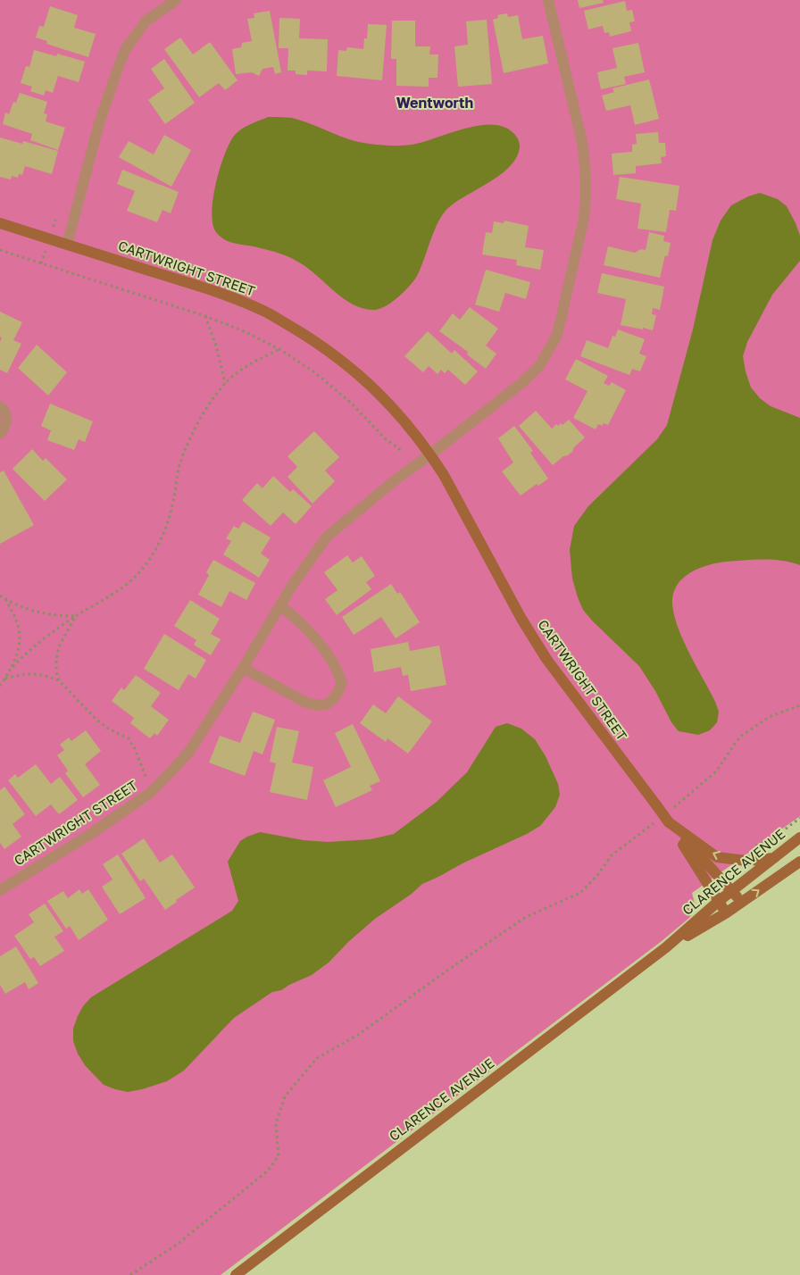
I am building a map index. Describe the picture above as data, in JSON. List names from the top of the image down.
{
  "streets": {
    "street": ["CARTWRIGHT STREET", "CLARENCE AVENUE"]
  },
  "crossings": [
    ["CARTWRIGHT STREET", "CLARENCE AVENUE"]
  ],
  "districts": ["Wentworth"]
}
